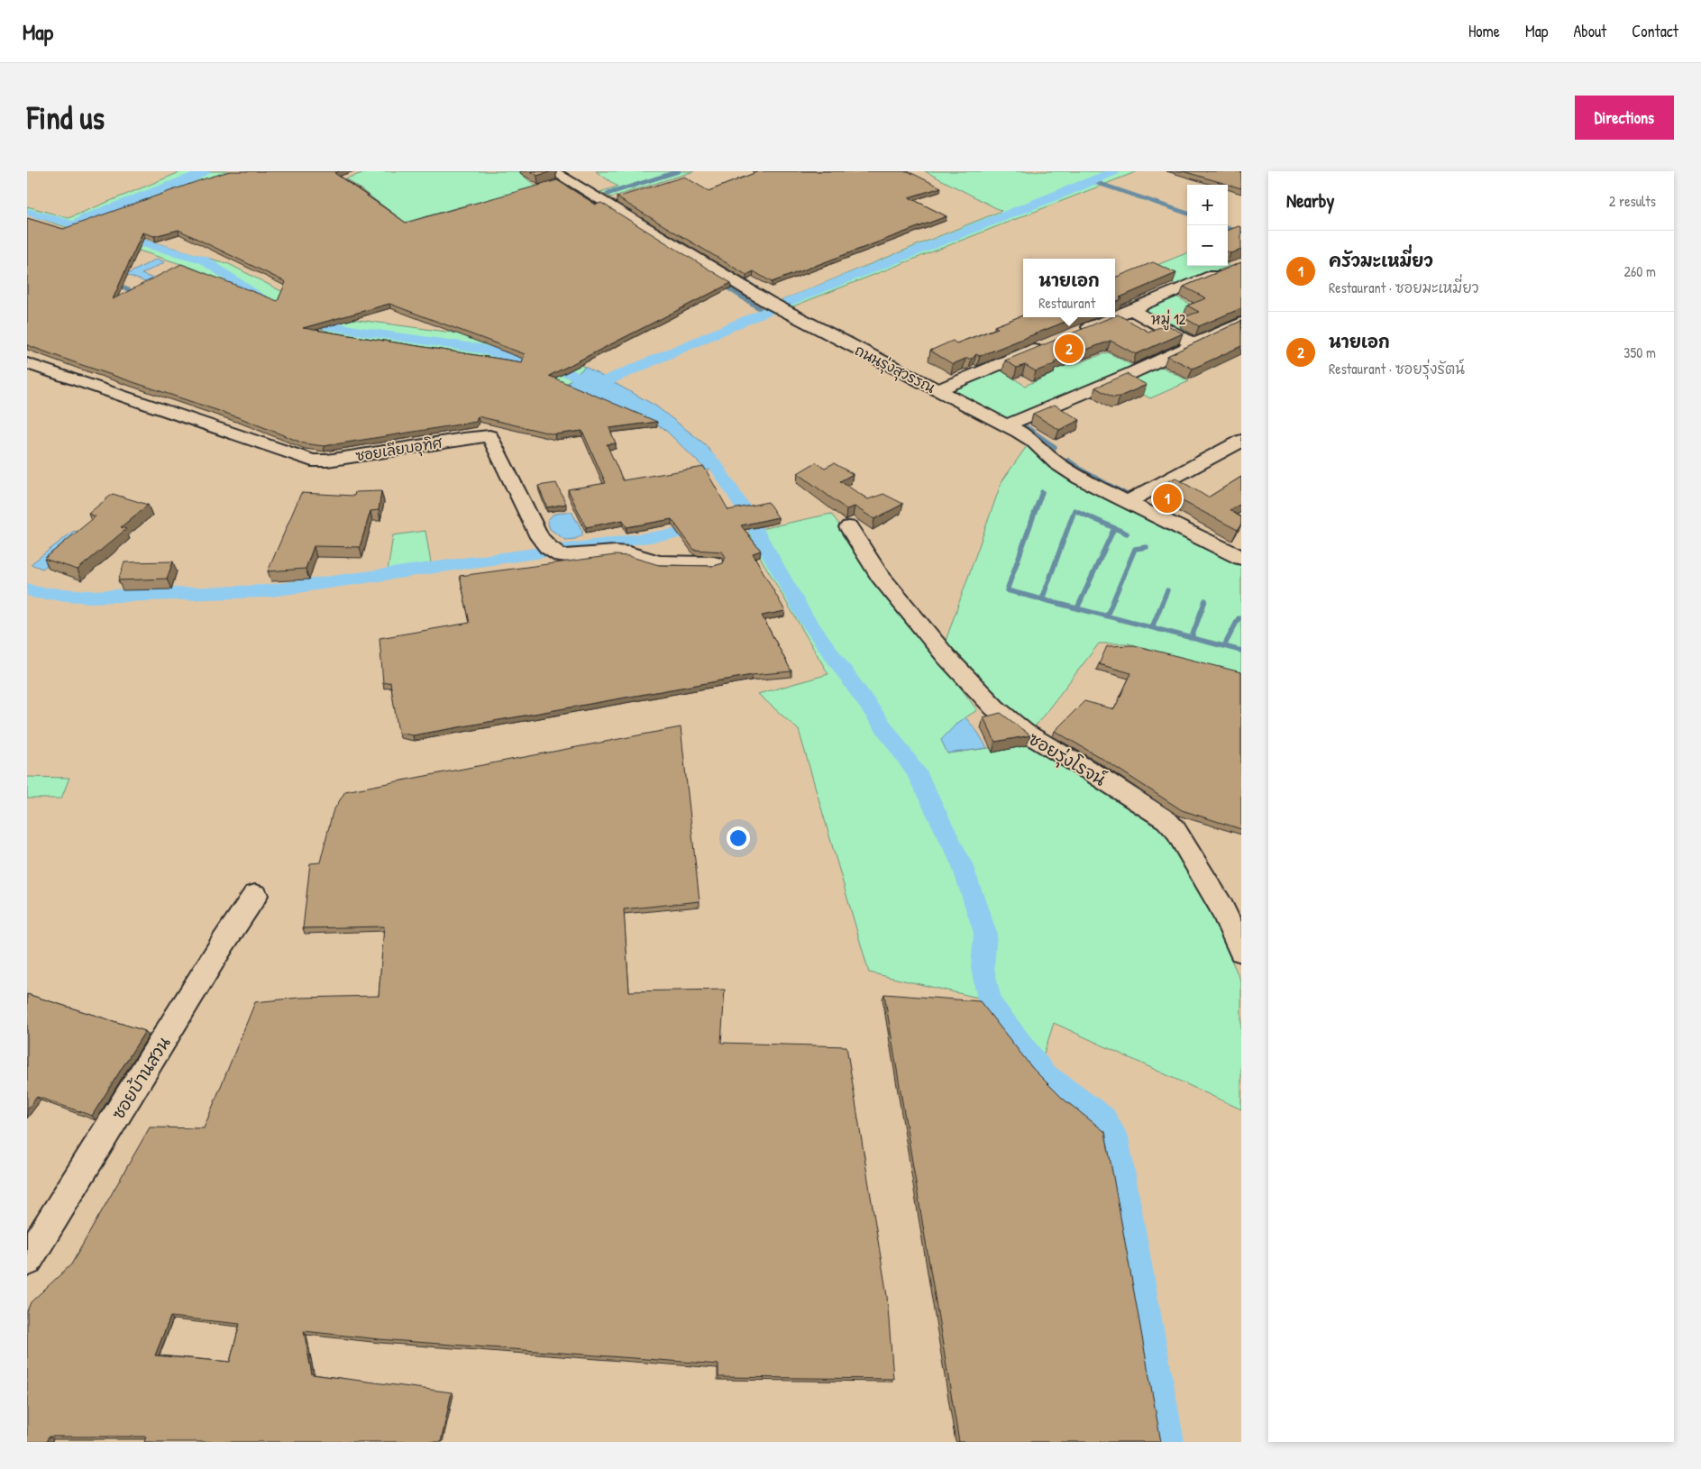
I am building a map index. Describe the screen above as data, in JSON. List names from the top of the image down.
{
  "streets": {
    "street": [
      "ถนนรุ่งสุวรรณ",
      "ซอยเลียบอุทิศ",
      "ซอยรุ่งโรจน์",
      "ซอยบ้านสวน"
    ]
  },
  "districts": ["หมู่ 12"],
  "page": {
    "header": "Map",
    "nav": [
      "Home",
      "Map",
      "About",
      "Contact"
    ],
    "buttons": "Directions",
    "title": "Find us",
    "heading": ["Nearby", "2 results"],
    "map_buttons": ["+", "−"],
    "list": [
      {
        "mark": "1",
        "name": "ครัวมะเหมี่ยว",
        "note": "Restaurant · ซอยมะเหมี่ยว",
        "value": "260 m"
      },
      {
        "mark": "2",
        "name": "นายเอก",
        "note": "Restaurant · ซอยรุ่งรัตน์",
        "value": "350 m"
      }
    ],
    "popup": ["นายเอก", "Restaurant"],
    "pins": ["2", "1"]
  }
}
